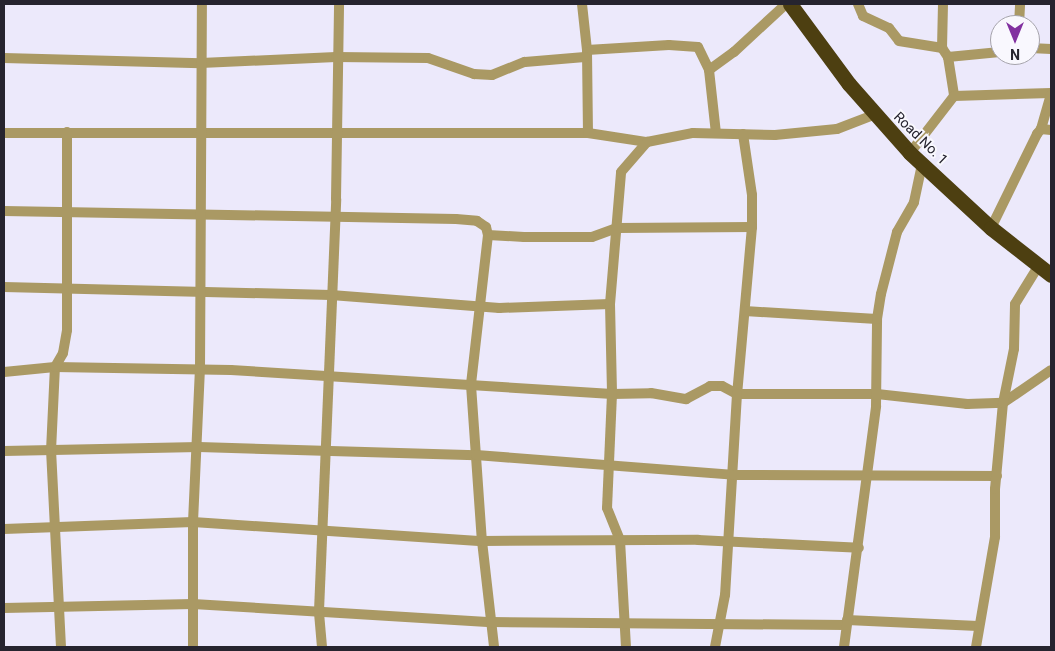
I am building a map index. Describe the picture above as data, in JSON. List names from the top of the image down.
{
  "streets": {
    "highway": ["Road No. 1"]
  },
  "north": "bottom"
}
